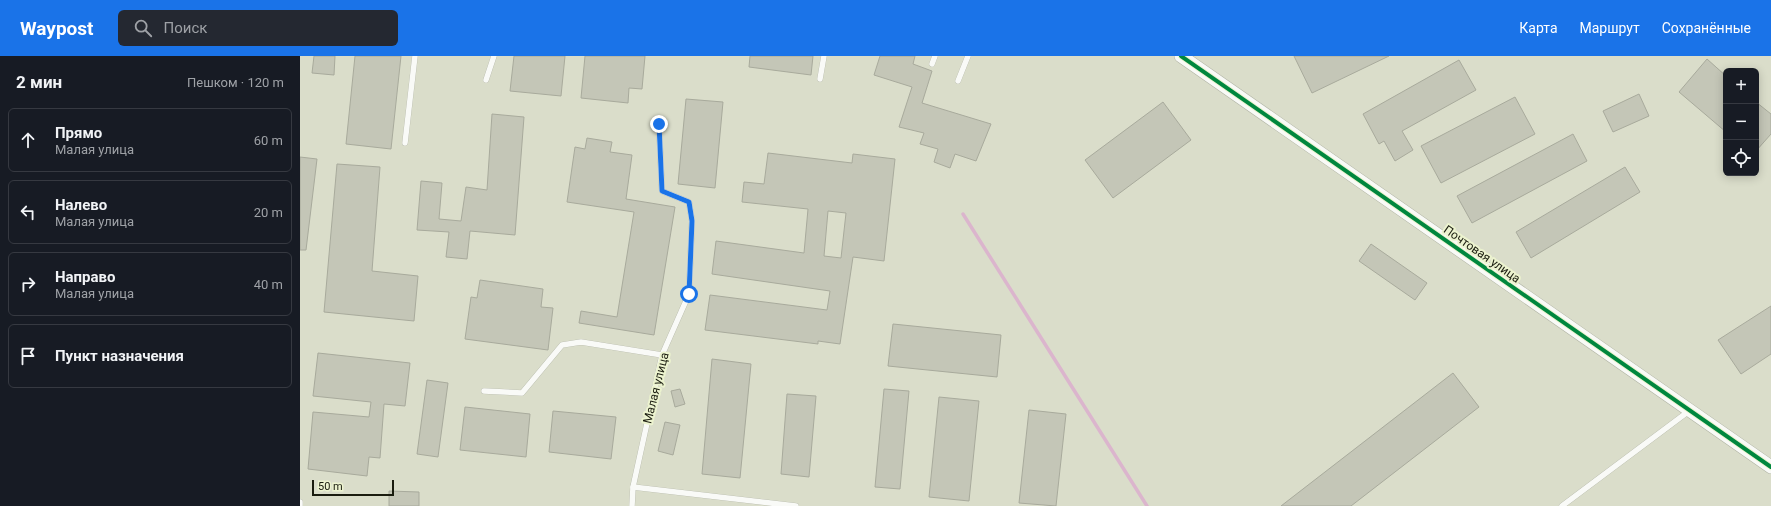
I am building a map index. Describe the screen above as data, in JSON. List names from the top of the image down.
{
  "streets": {
    "street": ["Почтовая улица"],
    "lane": ["Малая улица"]
  },
  "scale_bar": "50 m",
  "page": {
    "header": "Waypost",
    "search": "Поиск",
    "nav": ["Карта", "Маршрут", "Сохранённые"],
    "heading": ["2 мин", "Пешком · 120 m"],
    "map_buttons": ["+", "−"],
    "list": [
      ["Прямо", "Малая улица", "60 m"],
      ["Налево", "Малая улица", "20 m"],
      ["Направо", "Малая улица", "40 m"],
      "Пункт назначения"
    ],
    "scale": "50 m"
  }
}
